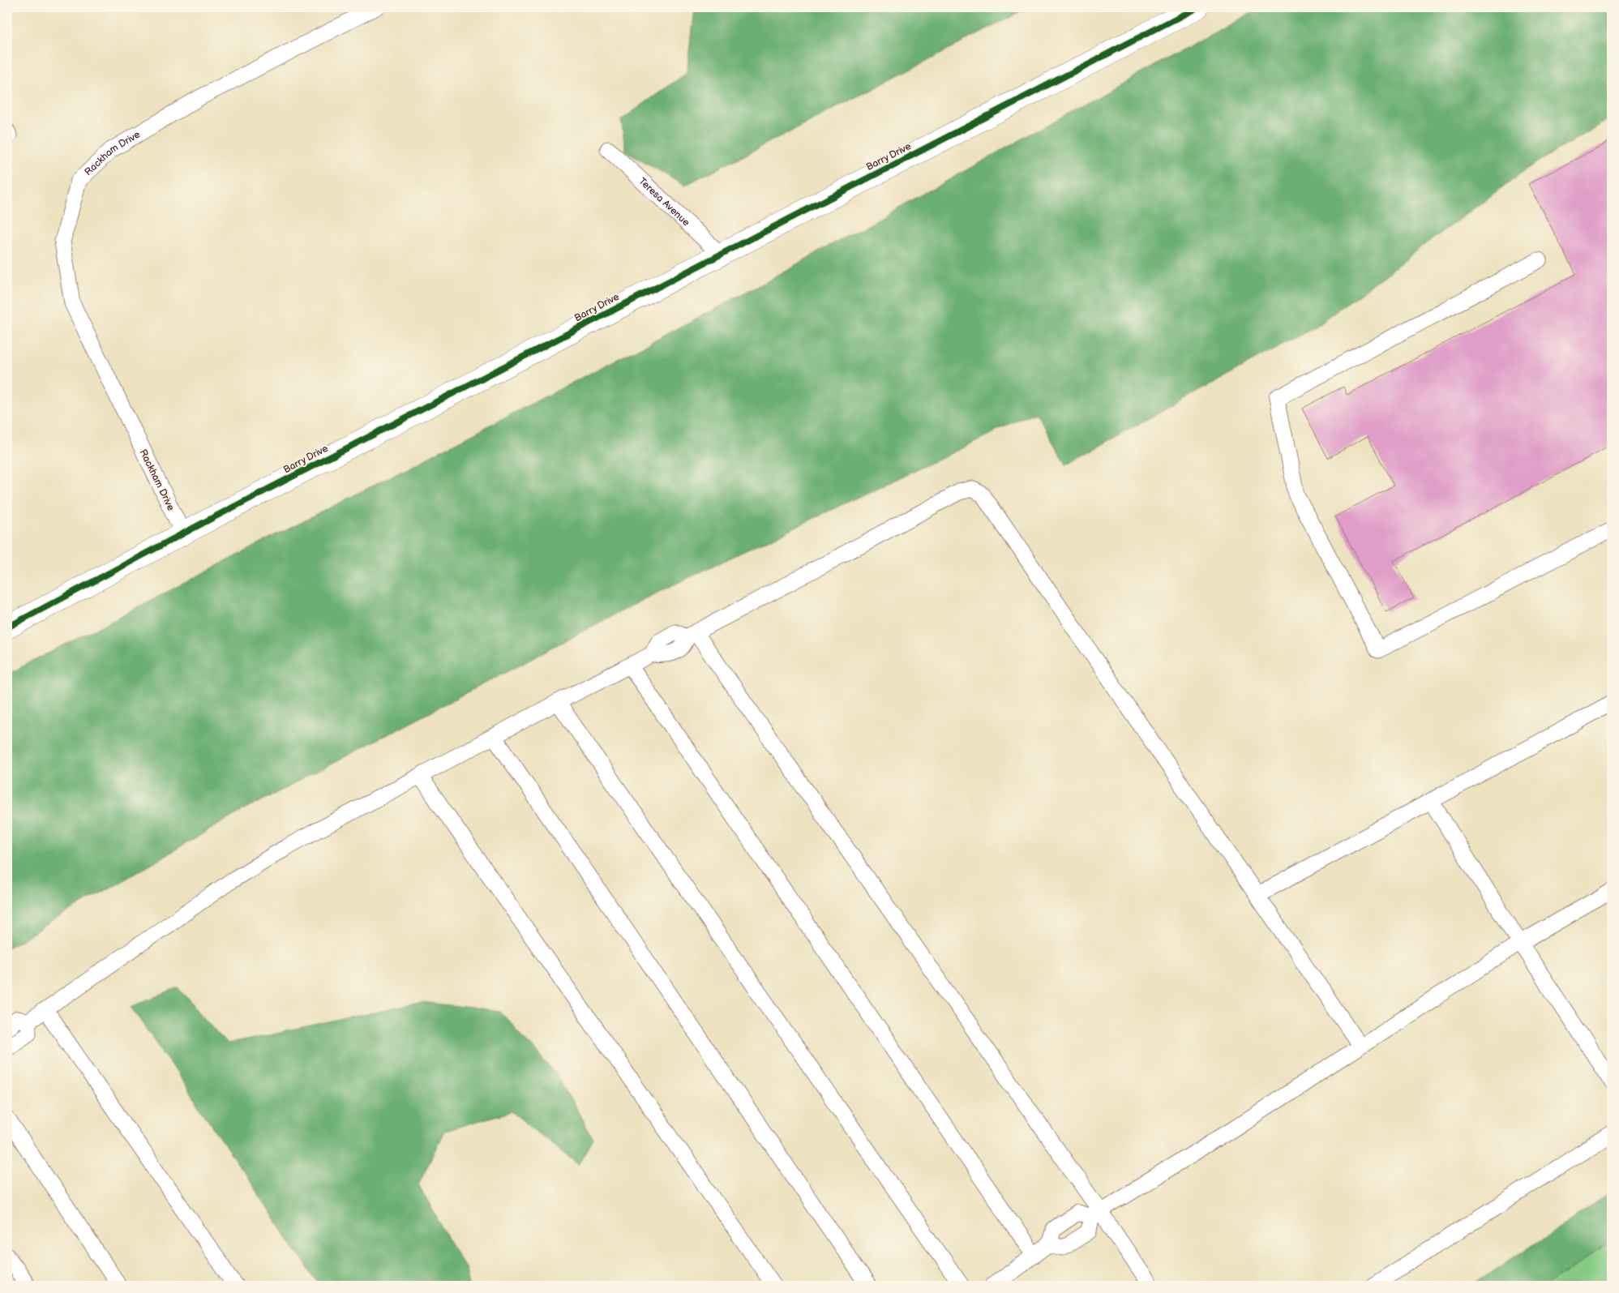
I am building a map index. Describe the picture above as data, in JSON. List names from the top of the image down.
{
  "streets": {
    "street": ["Barry Drive"],
    "lane": ["Rackham Drive", "Teresa Avenue"]
  },
  "crossings": [
    ["Rackham Drive", "Barry Drive"],
    ["Barry Drive", "Teresa Avenue"]
  ]
}
